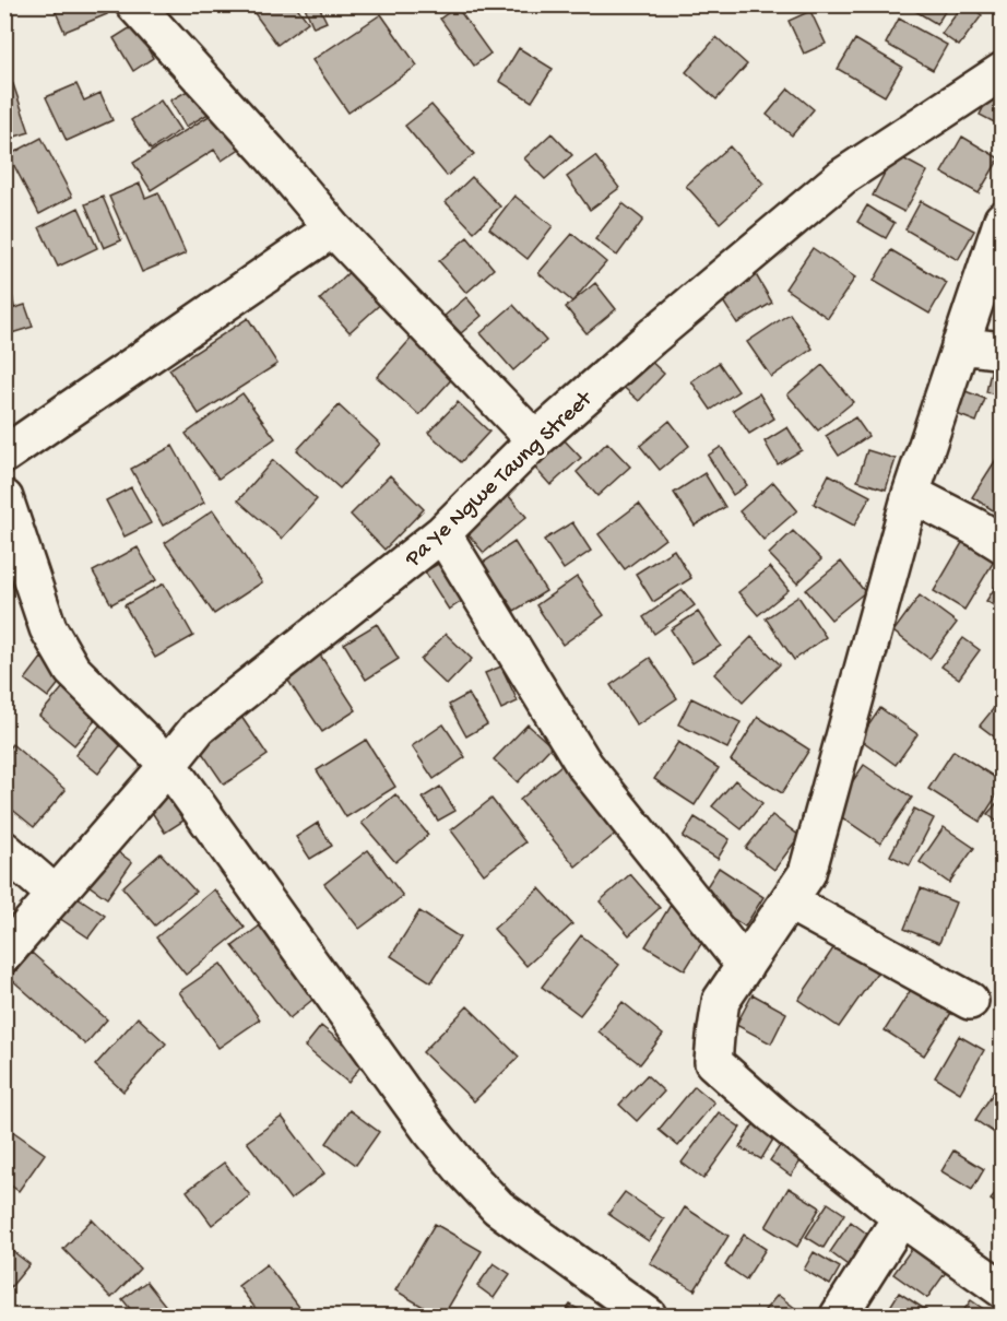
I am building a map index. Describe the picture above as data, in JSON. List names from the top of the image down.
{
  "streets": {
    "street": ["Pa Ye Ngwe Taung Street"]
  }
}
